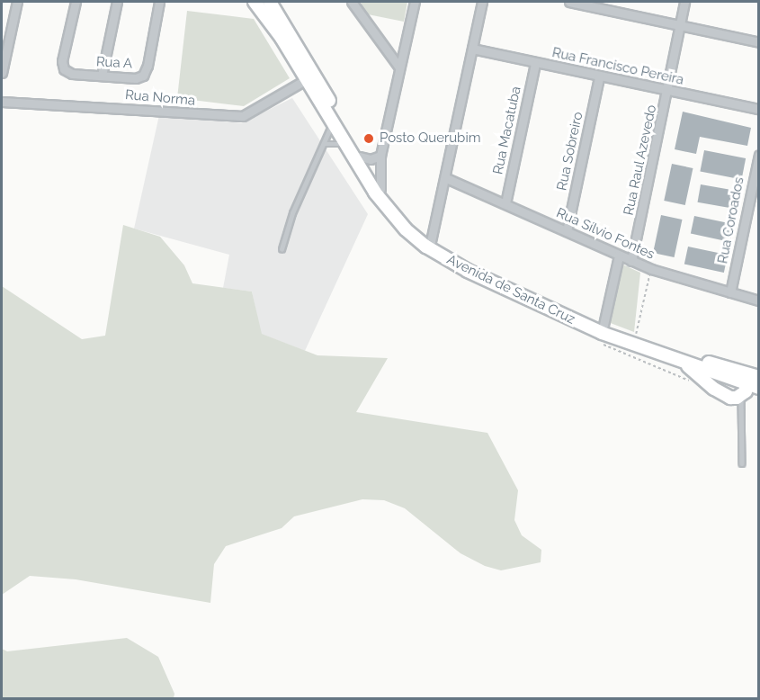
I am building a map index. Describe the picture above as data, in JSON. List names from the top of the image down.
{
  "streets": {
    "main road": ["Avenida de Santa Cruz"],
    "street": [
      "Rua A",
      "Rua Francisco Pereira",
      "Rua Norma",
      "Rua Macatuba",
      "Rua Sobreiro",
      "Rua Raul Azevedo",
      "Rua Coroados",
      "Rua Sílvio Fontes"
    ]
  },
  "crossings": [
    ["Rua Francisco Pereira", "Rua Macatuba"],
    ["Rua Francisco Pereira", "Rua Sobreiro"],
    ["Rua Francisco Pereira", "Rua Raul Azevedo"],
    ["Rua Norma", "Avenida de Santa Cruz"],
    ["Rua Macatuba", "Rua Sílvio Fontes"],
    ["Rua Sobreiro", "Rua Sílvio Fontes"],
    ["Rua Raul Azevedo", "Rua Sílvio Fontes"],
    ["Rua Coroados", "Rua Sílvio Fontes"]
  ],
  "places": ["Posto Querubim"]
}
